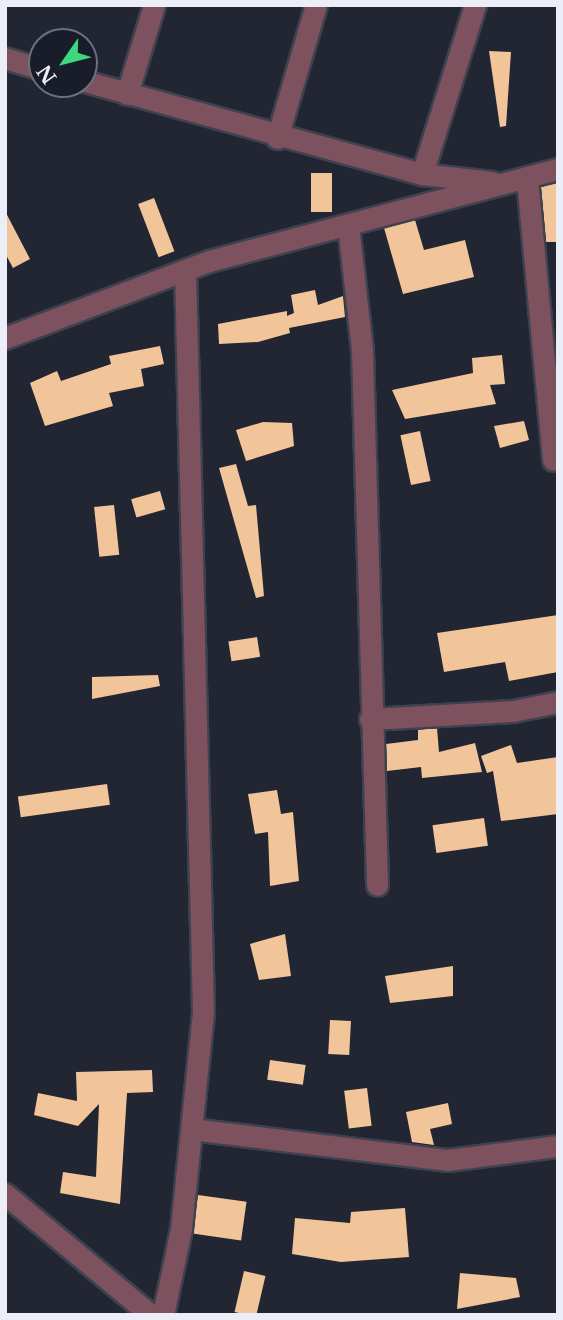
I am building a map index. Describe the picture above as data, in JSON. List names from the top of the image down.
{
  "north": "bottom left"
}
